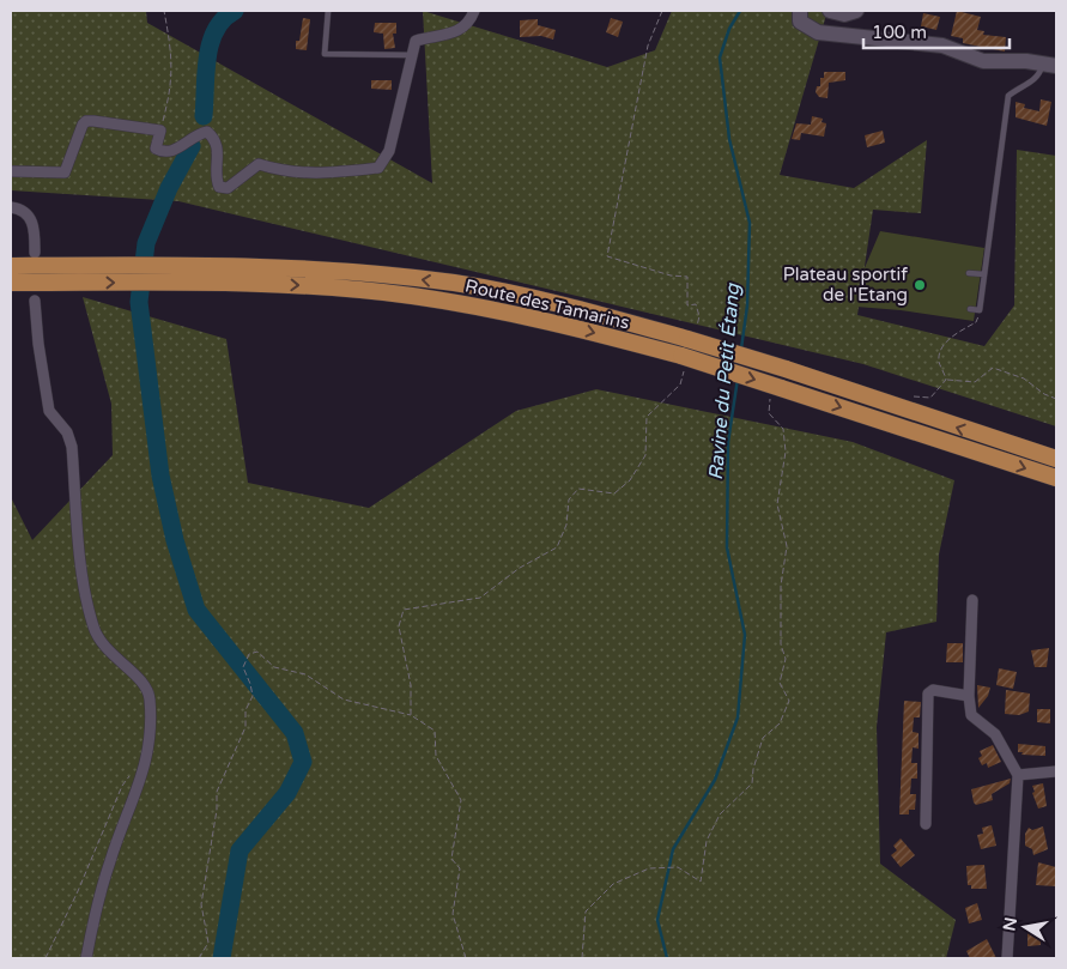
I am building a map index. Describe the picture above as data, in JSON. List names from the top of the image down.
{
  "streets": {
    "highway": ["Route des Tamarins"]
  },
  "water": ["Ravine du Petit Étang"],
  "places": ["Plateau sportif de l'Etang"],
  "scale_bar": "100 m",
  "north": "left"
}
